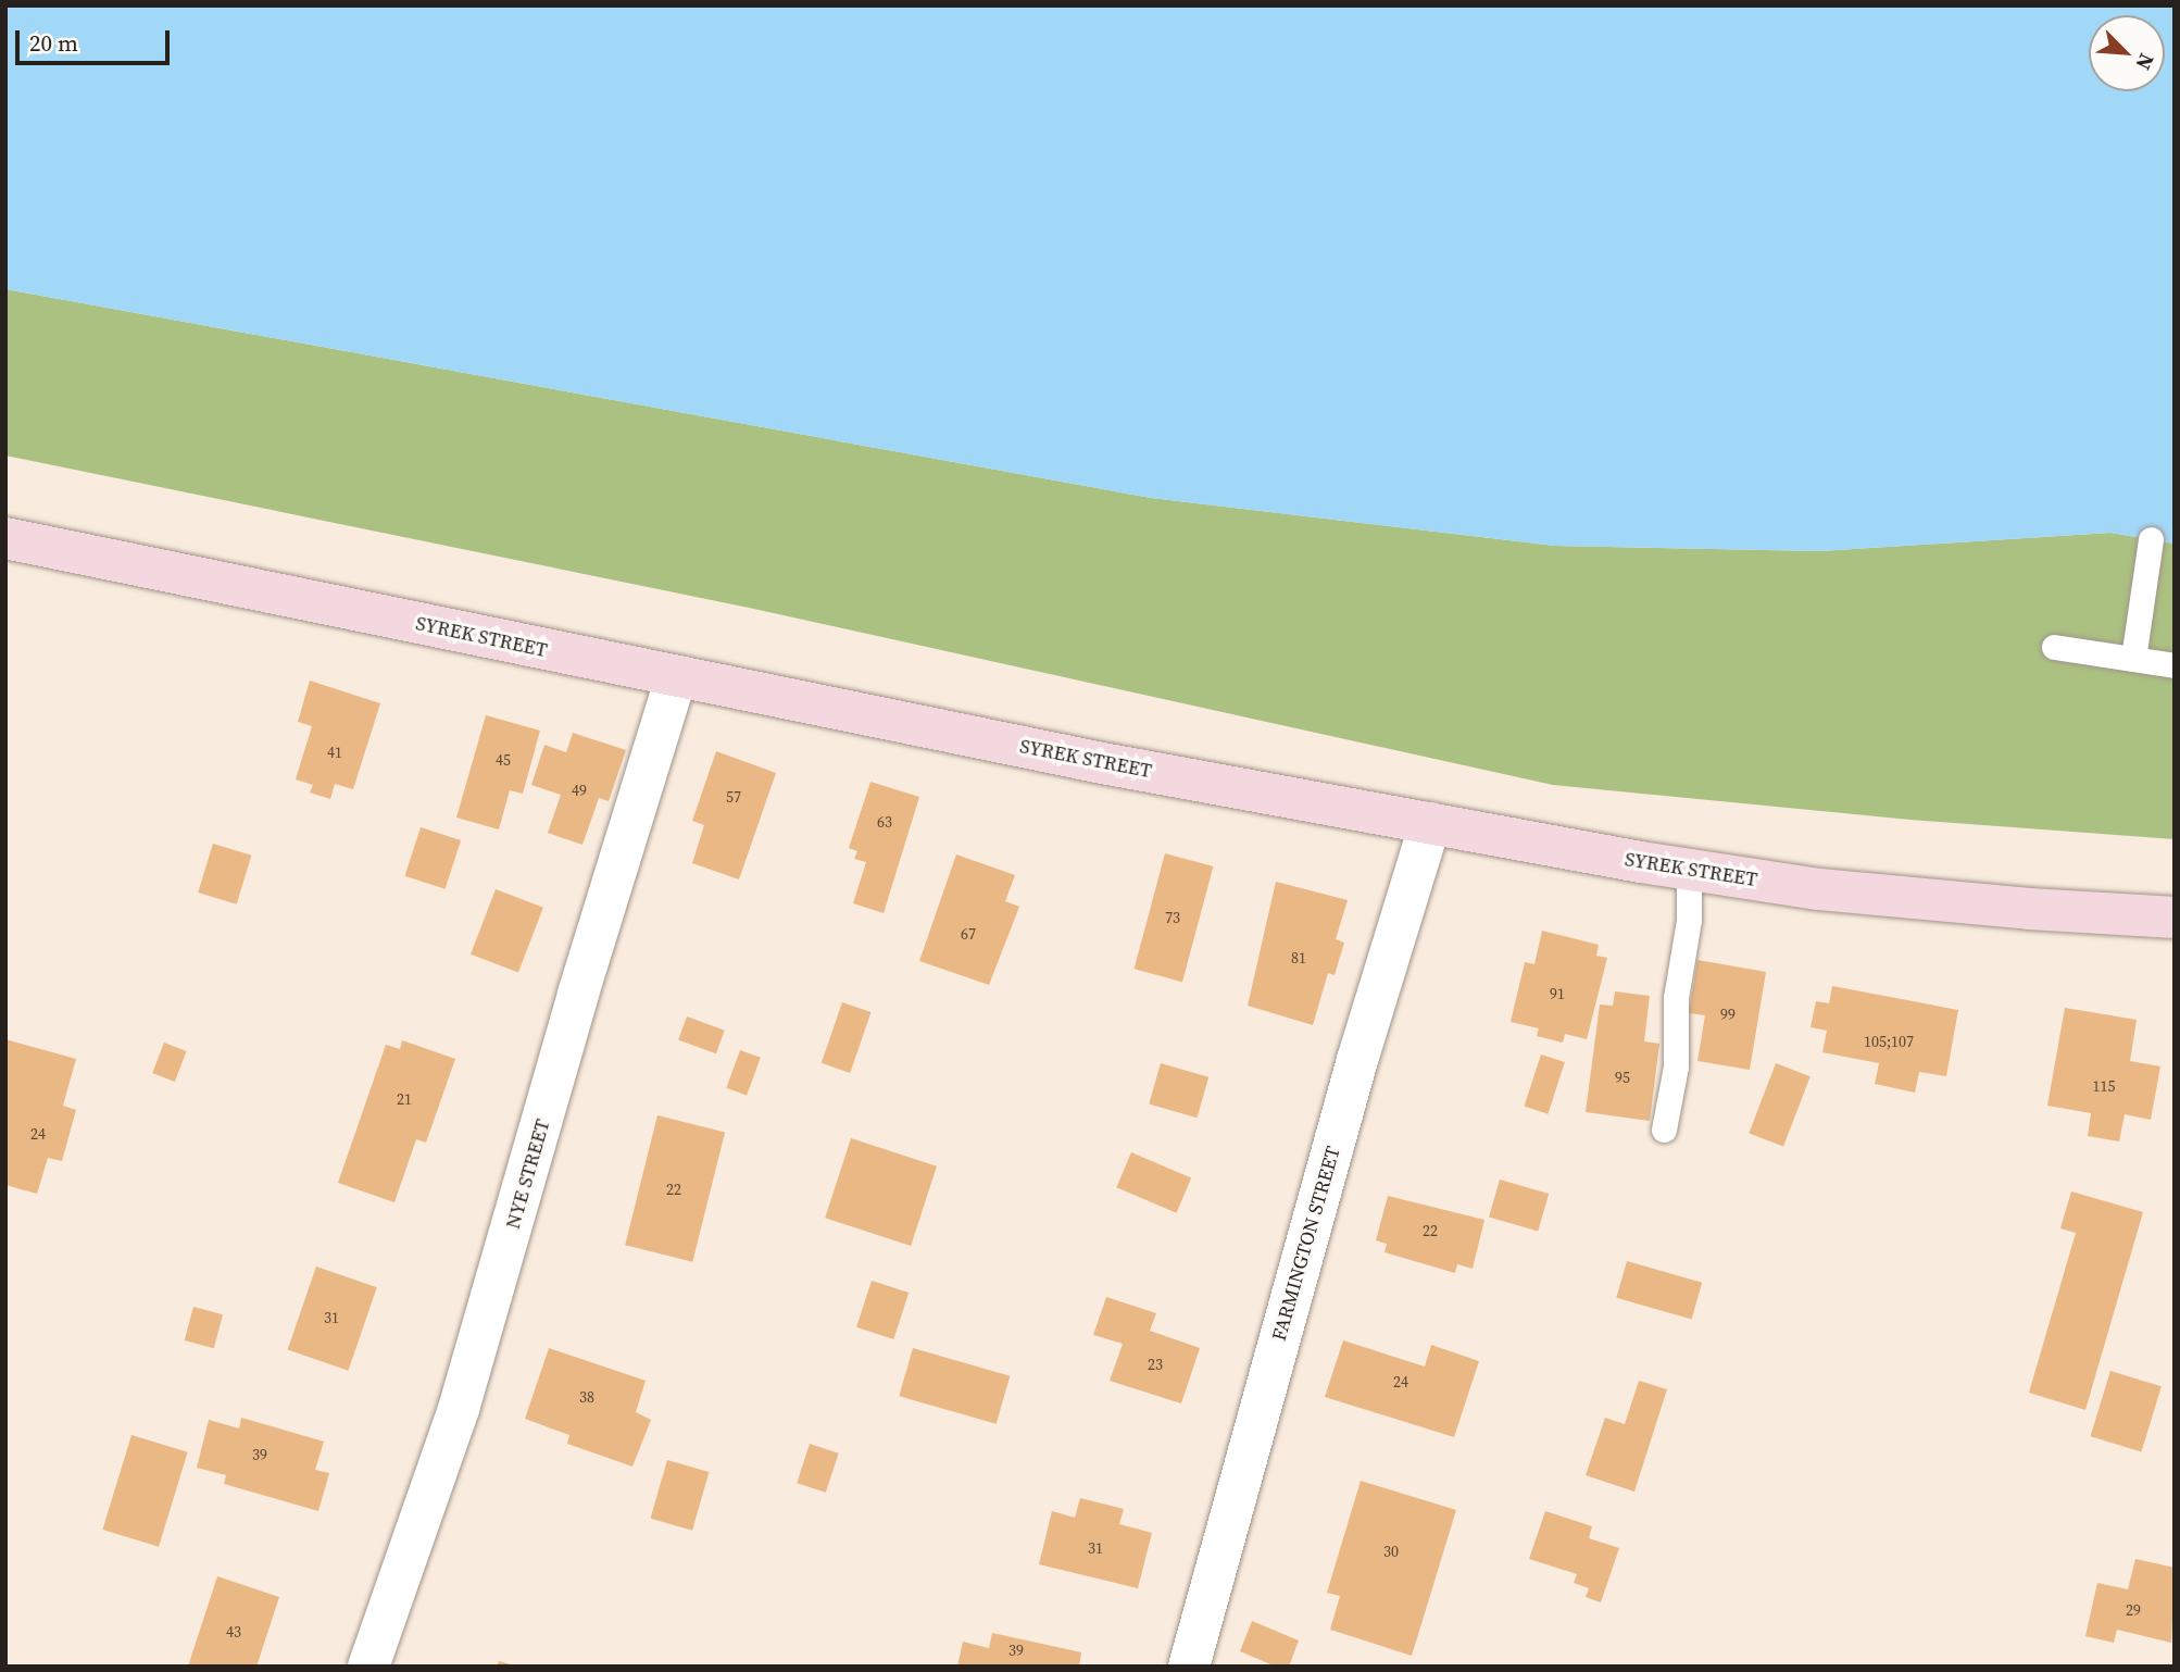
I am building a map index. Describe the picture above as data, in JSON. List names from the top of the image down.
{
  "streets": {
    "main road": ["SYREK STREET"],
    "street": ["NYE STREET", "FARMINGTON STREET"]
  },
  "crossings": [
    ["SYREK STREET", "NYE STREET"],
    ["SYREK STREET", "FARMINGTON STREET"]
  ],
  "house_numbers": [
    "41",
    "45",
    "49",
    "57",
    "63",
    "73",
    "67",
    "81",
    "91",
    "99",
    "105;107",
    "95",
    "115",
    "21",
    "24",
    "22",
    "22",
    "31",
    "23",
    "24",
    "38",
    "39",
    "31",
    "30",
    "29",
    "43",
    "39"
  ],
  "scale_bar": "20 m",
  "north": "bottom right"
}
